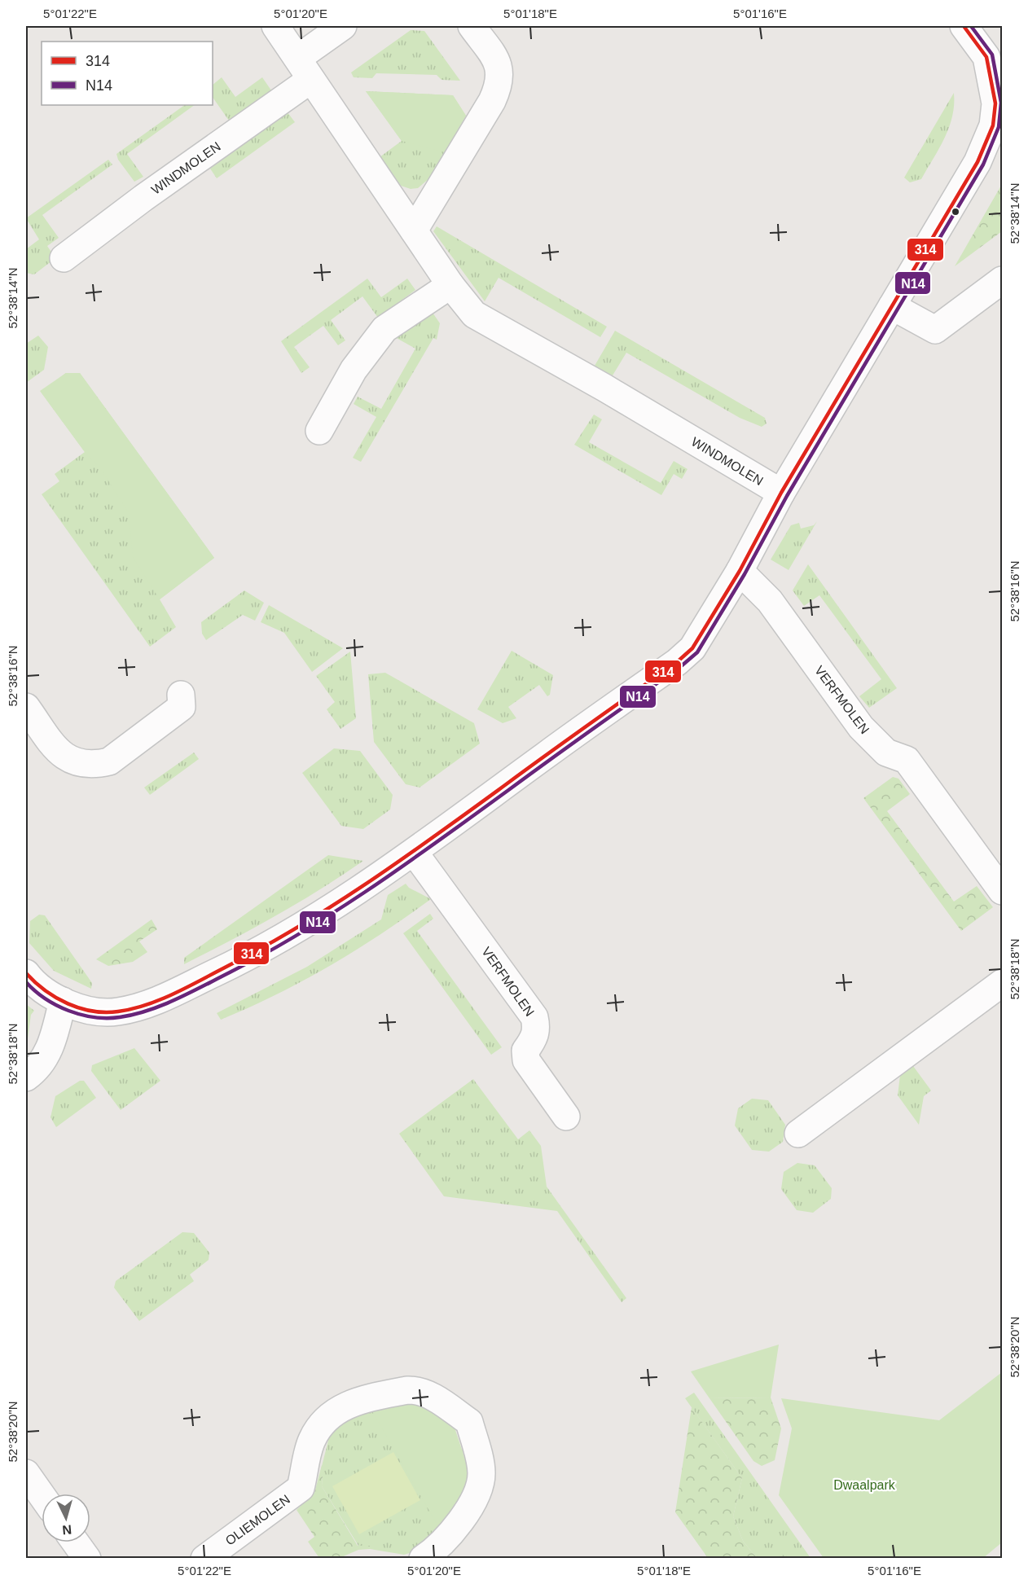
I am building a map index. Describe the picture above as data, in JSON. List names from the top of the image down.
{
  "streets": {
    "street": ["WINDMOLEN", "VERFMOLEN", "OLIEMOLEN"]
  },
  "parks": ["Dwaalpark"],
  "lines": ["transit line 314", "transit line N14"],
  "legend": ["314", "N14"],
  "north": "bottom",
  "coordinates": [
    "5°01'22\"E",
    "5°01'20\"E",
    "5°01'18\"E",
    "5°01'16\"E",
    "52°38'14\"N",
    "52°38'16\"N",
    "52°38'18\"N",
    "52°38'20\"N"
  ]
}
